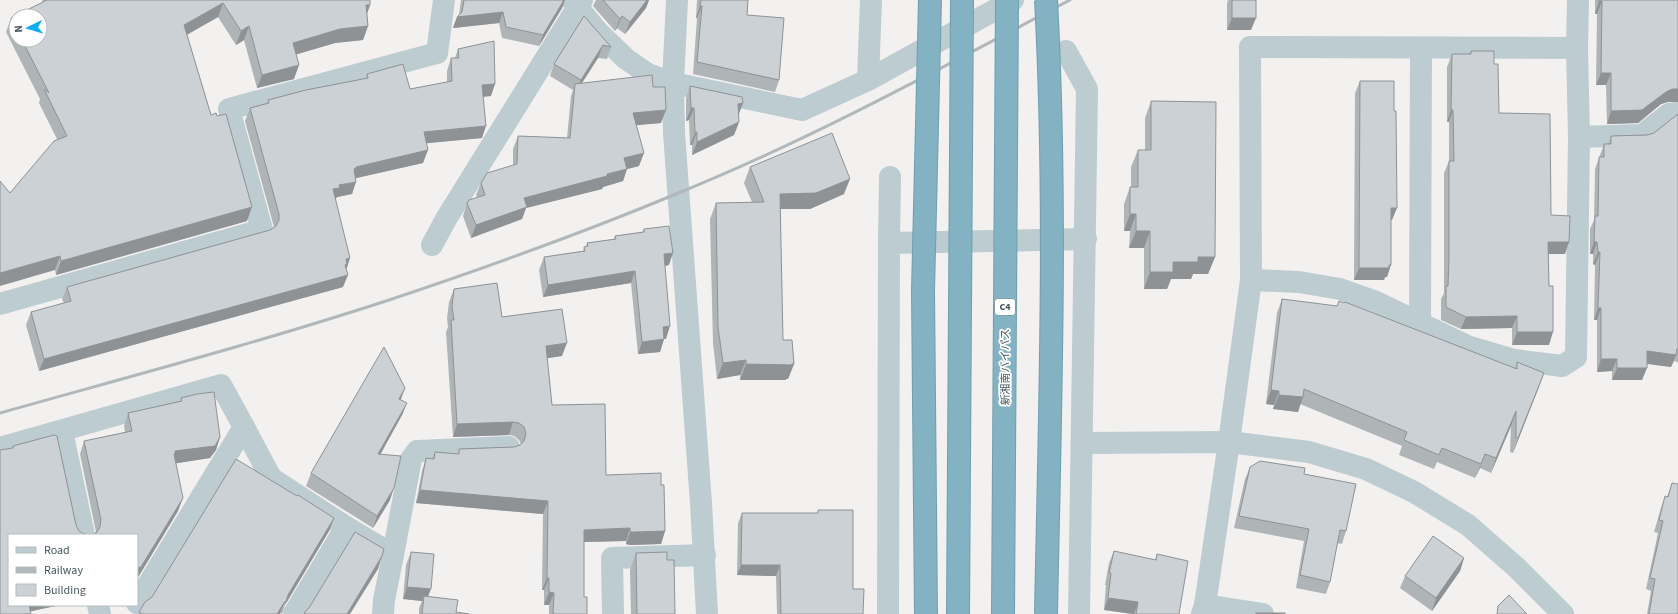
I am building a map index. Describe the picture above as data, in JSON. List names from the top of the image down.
{
  "streets": {
    "highway": ["C4", "新湘南バイパス"]
  },
  "legend": ["Road", "Railway", "Building"],
  "north": "left"
}
